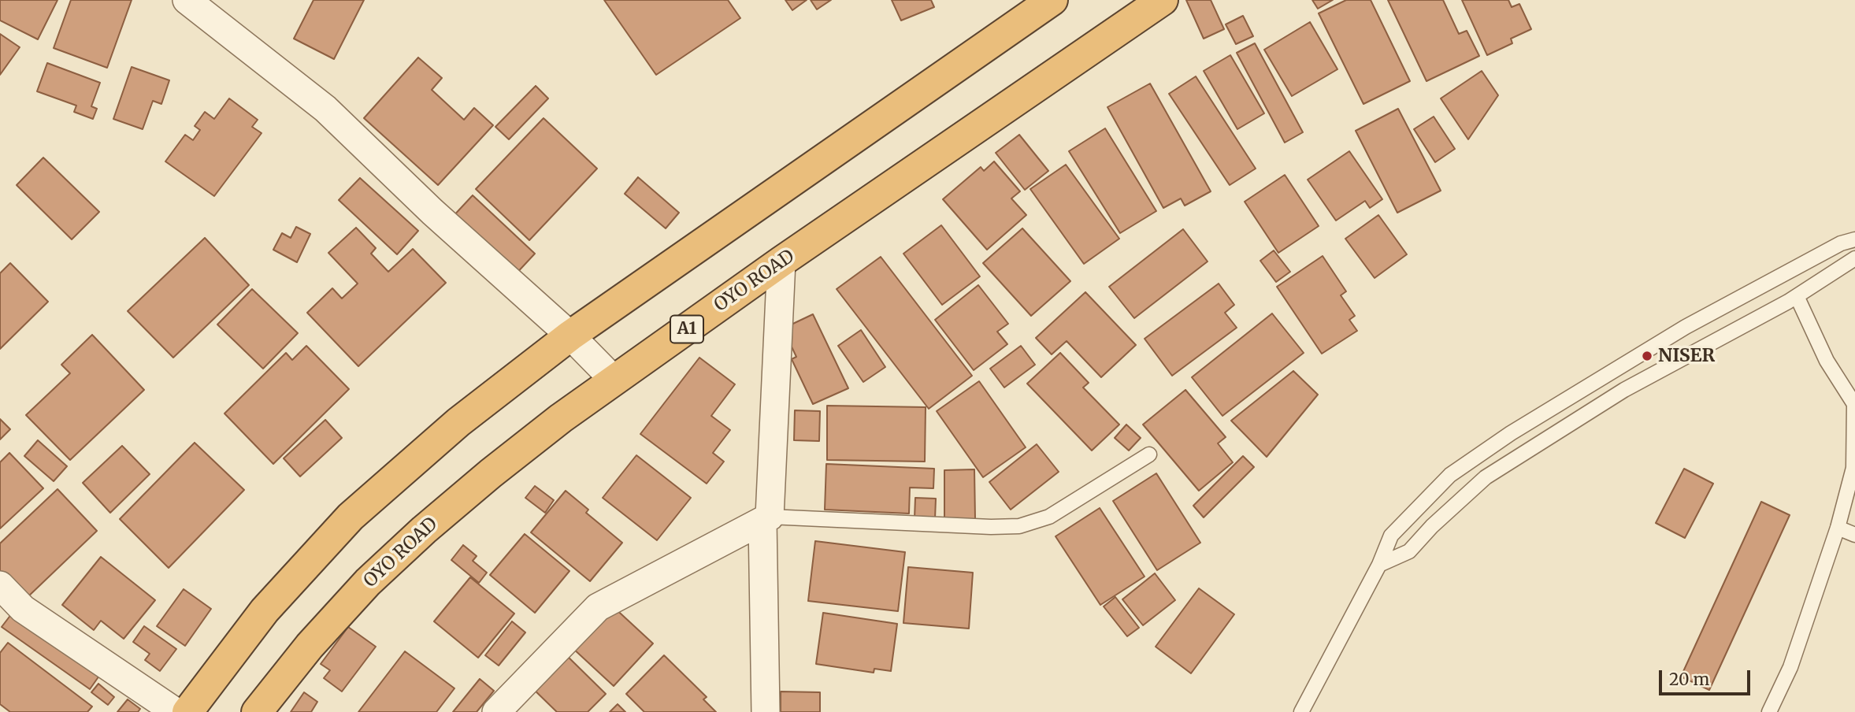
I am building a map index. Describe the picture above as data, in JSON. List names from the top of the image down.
{
  "streets": {
    "highway": ["OYO ROAD", "A1"]
  },
  "places": ["NISER"],
  "scale_bar": "20 m"
}
